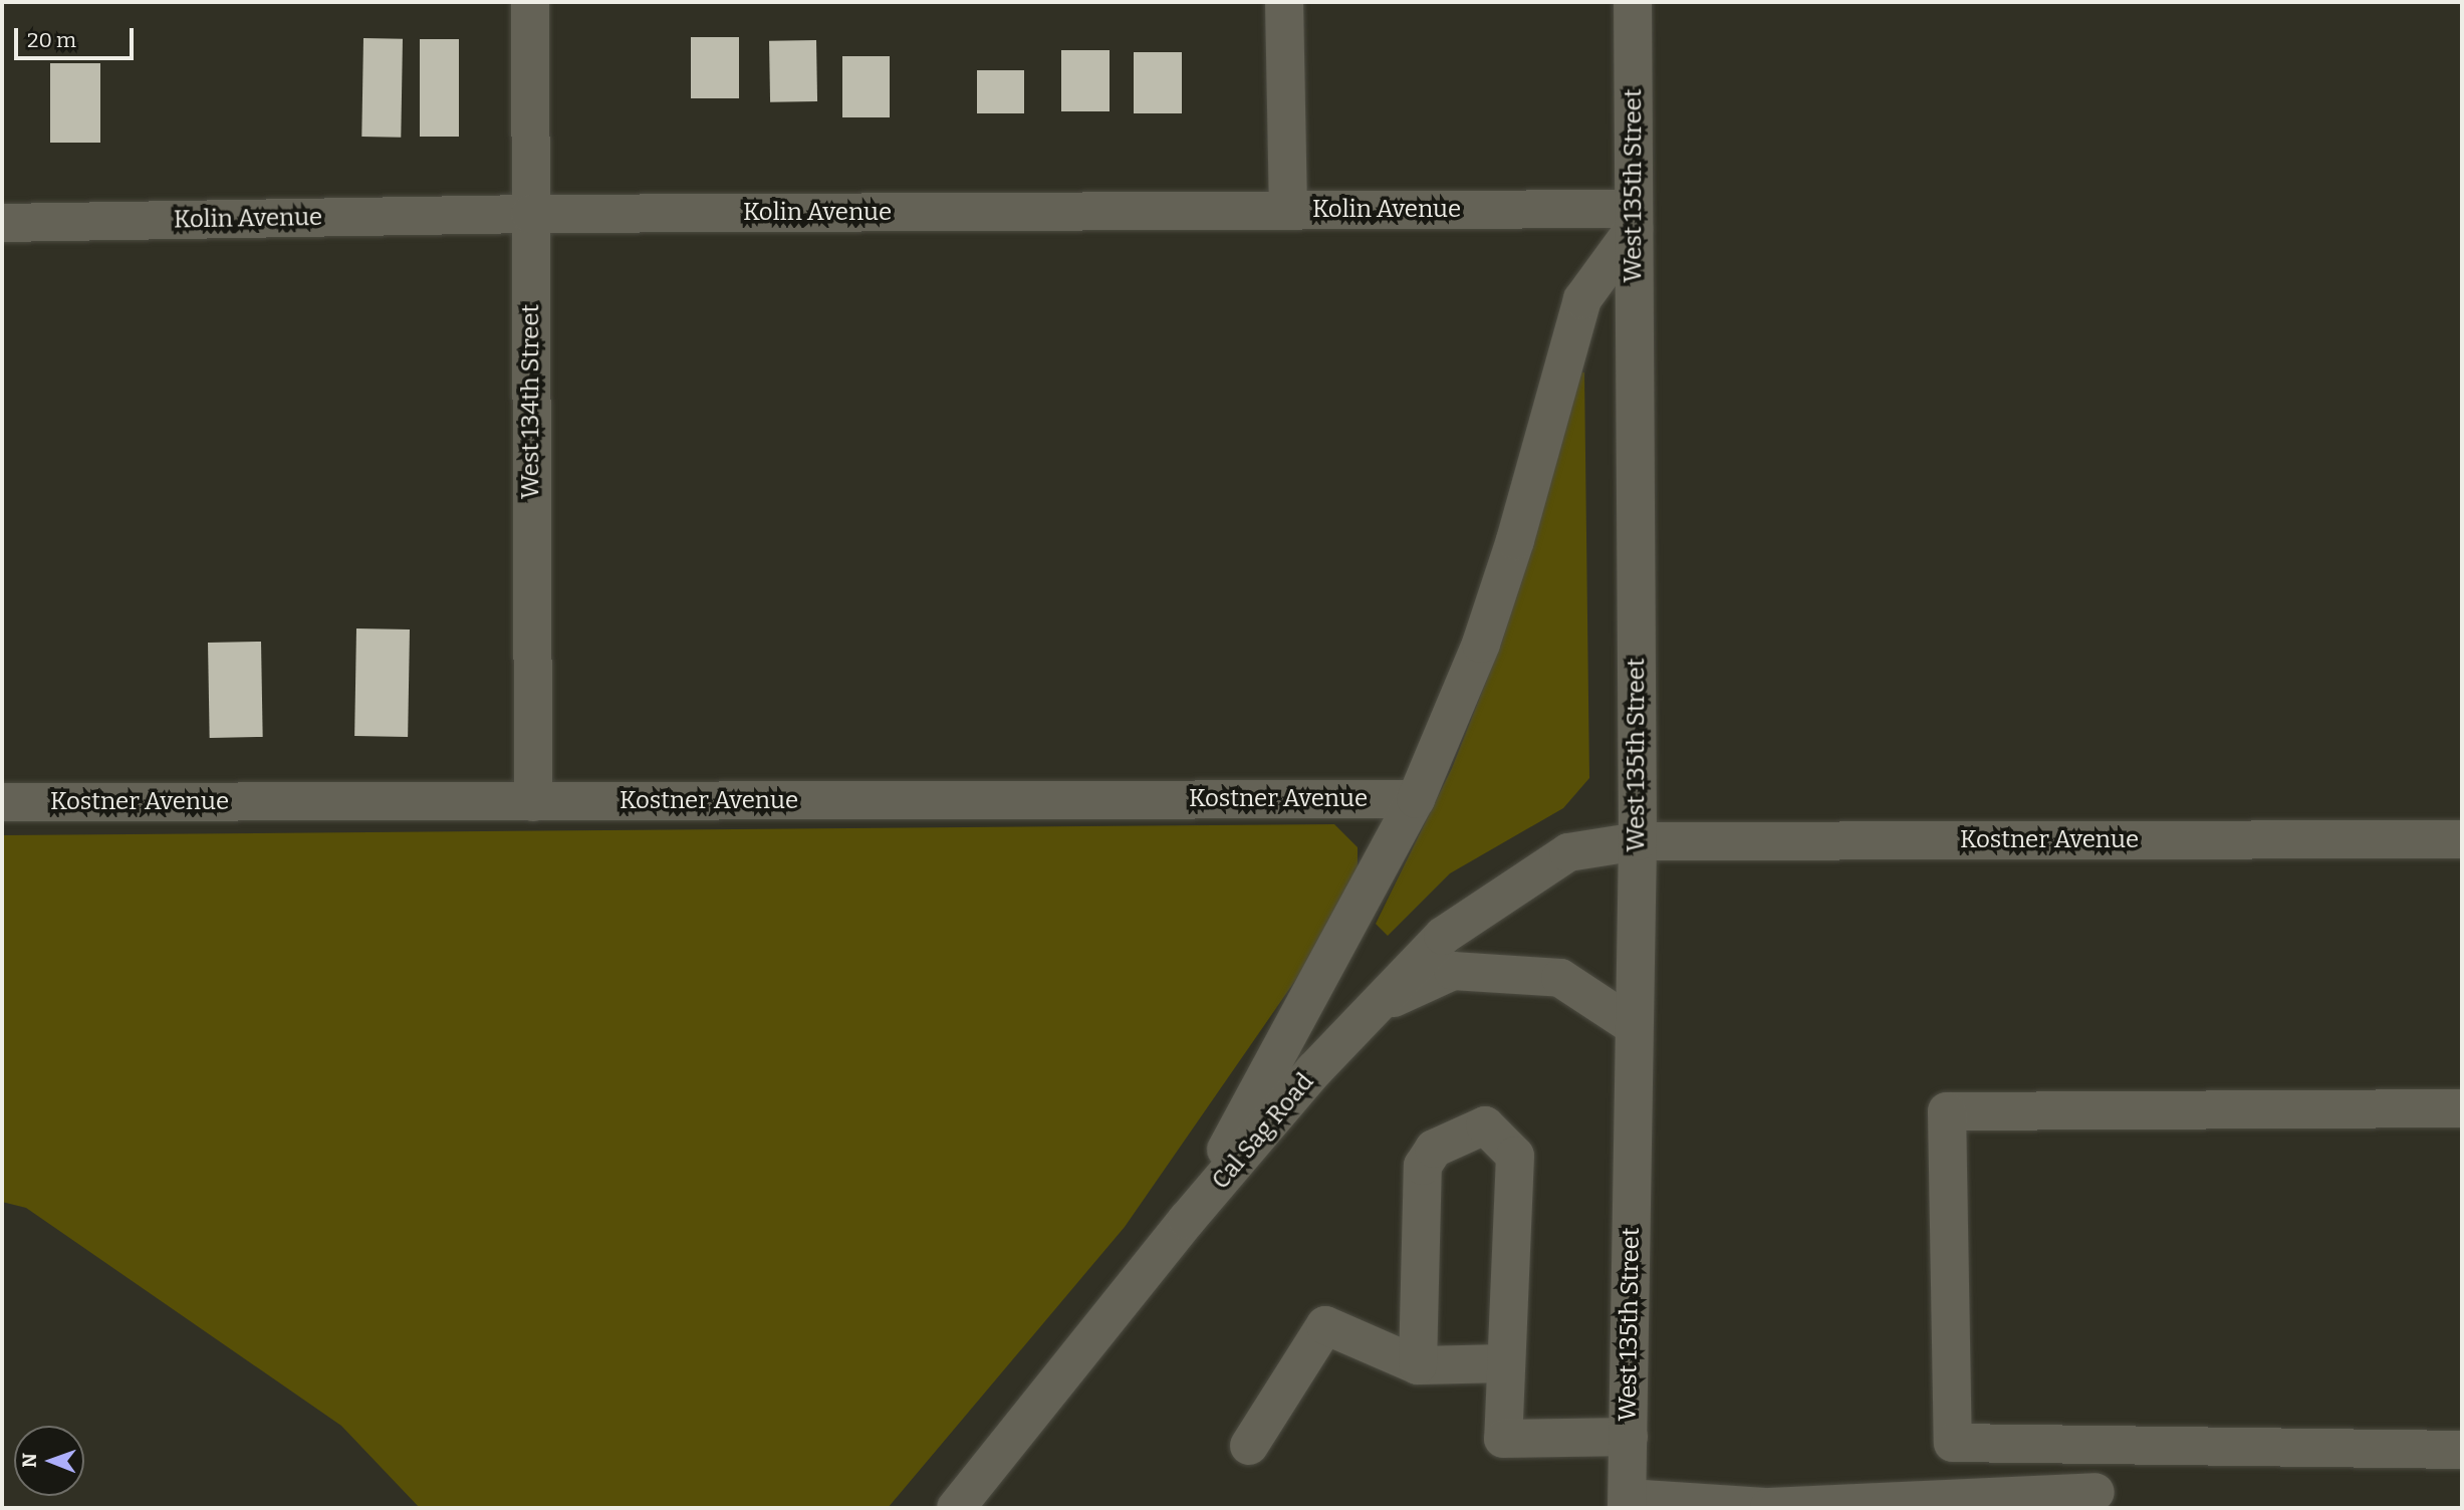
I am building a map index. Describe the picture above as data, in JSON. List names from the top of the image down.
{
  "streets": {
    "street": [
      "West 135th Street",
      "Kolin Avenue",
      "West 134th Street",
      "Kostner Avenue",
      "Cal Sag Road"
    ]
  },
  "crossings": [
    ["West 135th Street", "Kolin Avenue"],
    ["West 135th Street", "Kostner Avenue"],
    ["West 135th Street", "Cal Sag Road"],
    ["Kolin Avenue", "West 134th Street"],
    ["West 134th Street", "Kostner Avenue"],
    ["Kostner Avenue", "Cal Sag Road"]
  ],
  "scale_bar": "20 m",
  "north": "left"
}
